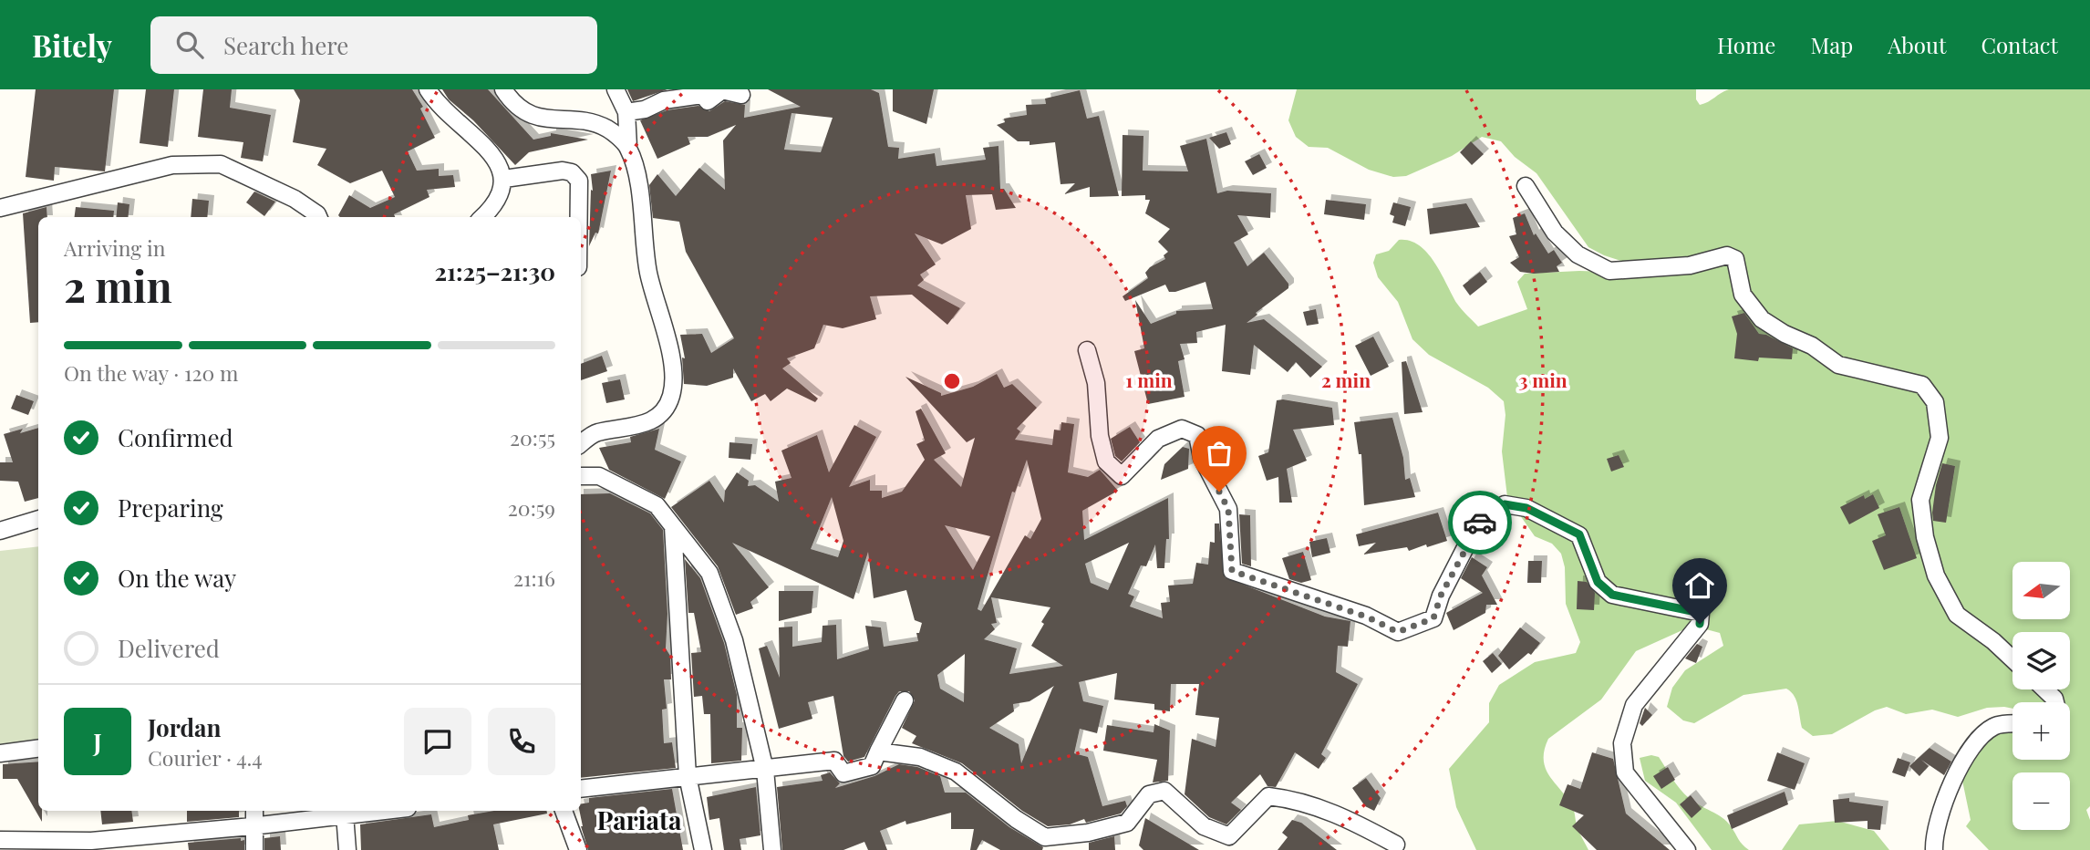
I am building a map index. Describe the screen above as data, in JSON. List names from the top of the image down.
{
  "districts": ["Pariata"],
  "north": "left",
  "page": {
    "header": "Bitely",
    "search": "Search here",
    "nav": [
      "Home",
      "Map",
      "About",
      "Contact"
    ],
    "heading": ["2 min", "Arriving in", "21:25–21:30"],
    "panel": ["Jordan", "Courier · 4.4"],
    "bar": "On the way · 120 m",
    "list": [
      ["Confirmed", "20:55"],
      ["Preparing", "20:59"],
      ["On the way", "21:16"],
      "Delivered"
    ],
    "map_buttons": ["+", "−"],
    "round": "J"
  },
  "rings": ["1 min", "2 min", "3 min"]
}
